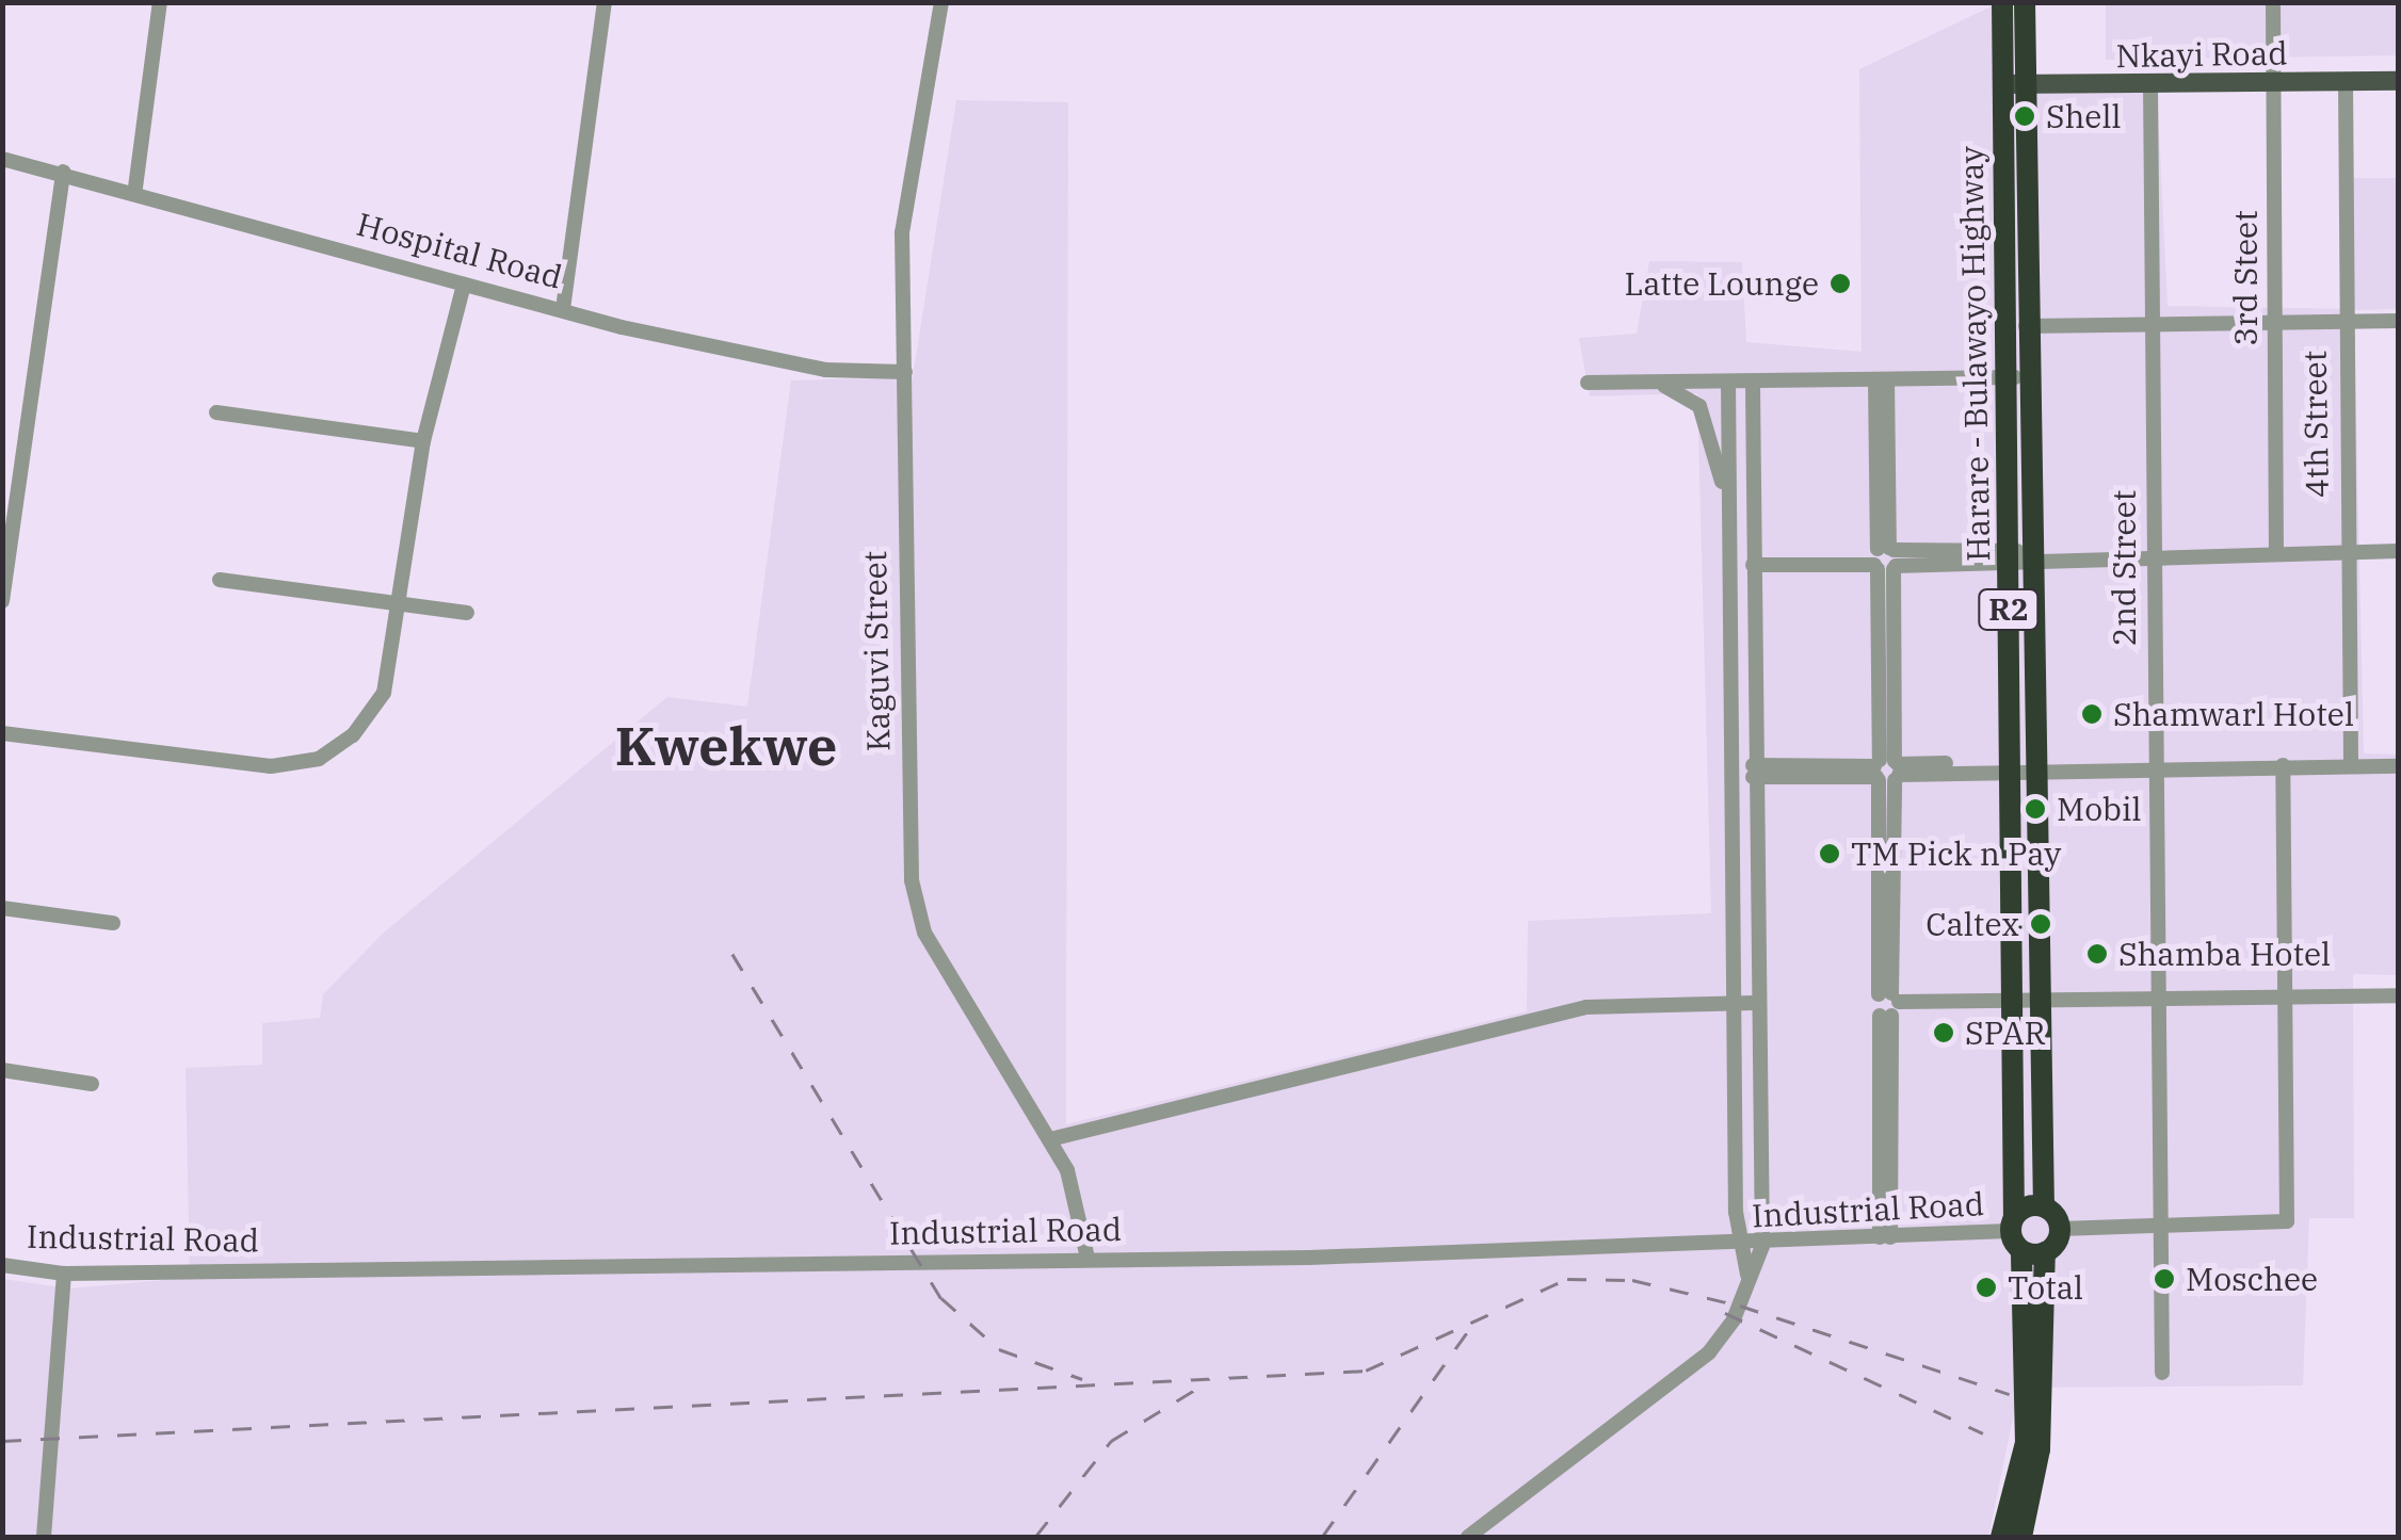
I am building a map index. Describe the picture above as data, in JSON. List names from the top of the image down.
{
  "streets": {
    "highway": ["Harare - Bulawayo Highway", "R2"],
    "main road": ["Nkayi Road"],
    "street": [
      "Hospital Road",
      "3rd Steet",
      "4th Street",
      "2nd Street",
      "Kaguvi Street",
      "Industrial Road"
    ]
  },
  "crossings": [
    ["Nkayi Road", "3rd Steet"],
    ["Nkayi Road", "Harare - Bulawayo Highway"],
    ["Nkayi Road", "4th Street"],
    ["Nkayi Road", "2nd Street"],
    ["Hospital Road", "Kaguvi Street"],
    ["Harare - Bulawayo Highway", "Industrial Road"],
    ["Kaguvi Street", "Industrial Road"]
  ],
  "districts": ["Kwekwe"],
  "places": [
    "Shell",
    "Latte Lounge",
    "Shamwarl Hotel",
    "Mobil",
    "TM Pick n Pay",
    "Caltex",
    "Shamba Hotel",
    "SPAR",
    "Moschee",
    "Total"
  ]
}
